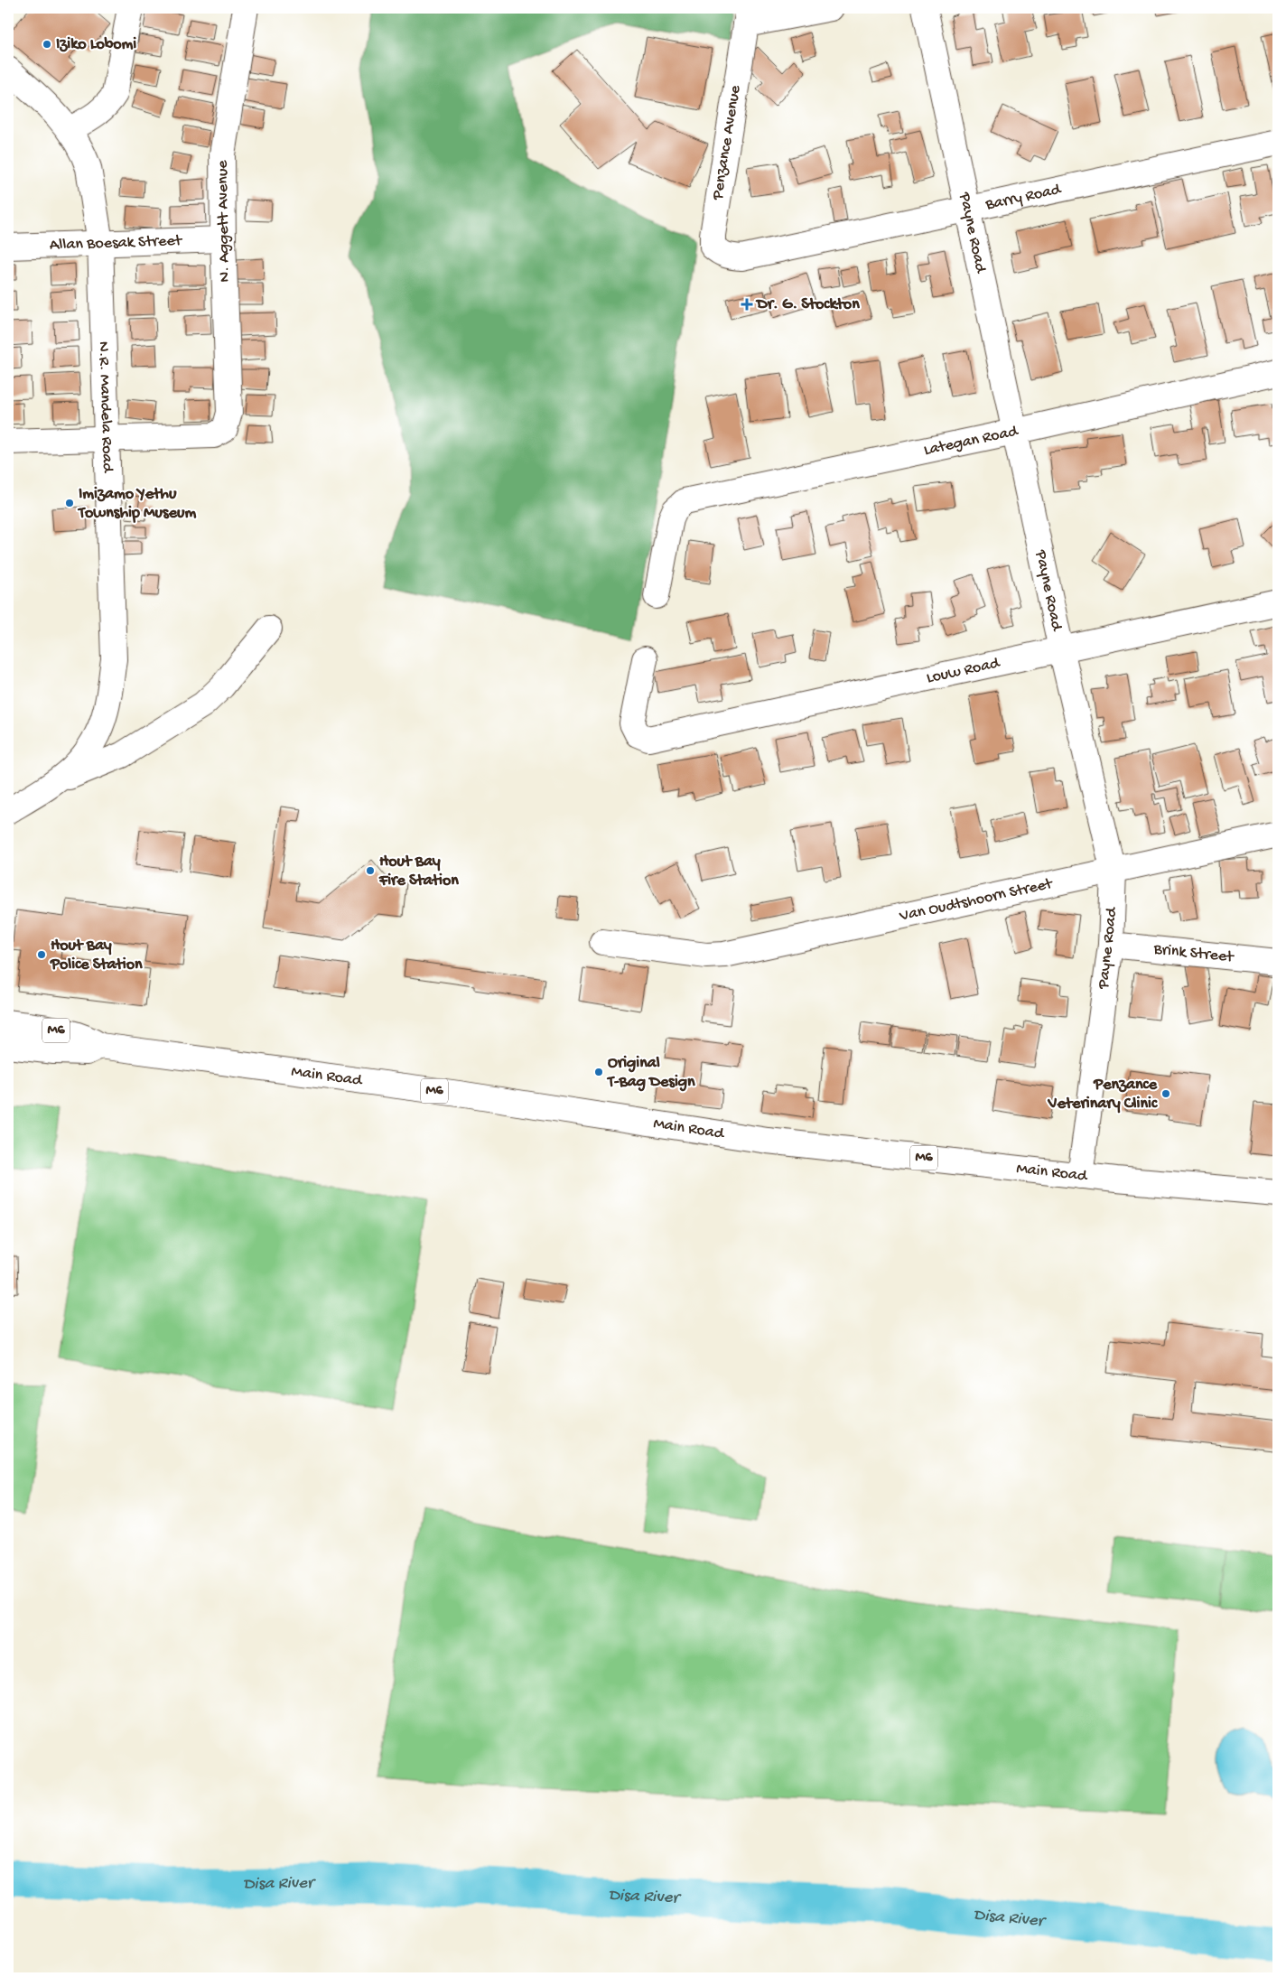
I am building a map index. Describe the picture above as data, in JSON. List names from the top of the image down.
{
  "streets": {
    "street": [
      "Penzance Avenue",
      "Barry Road",
      "N. Aggett Avenue",
      "Payne Road",
      "Allan Boesak Street",
      "N.R. Mandela Road",
      "Lategan Road",
      "Louw Road",
      "Van Oudtshoorn Street",
      "Brink Street",
      "M6",
      "Main Road"
    ]
  },
  "crossings": [
    ["Penzance Avenue", "Barry Road"],
    ["Barry Road", "Payne Road"],
    ["N. Aggett Avenue", "Allan Boesak Street"],
    ["N. Aggett Avenue", "N.R. Mandela Road"],
    ["Payne Road", "Lategan Road"],
    ["Payne Road", "Louw Road"],
    ["Payne Road", "Van Oudtshoorn Street"],
    ["Payne Road", "Brink Street"],
    ["Payne Road", "Main Road"],
    ["Allan Boesak Street", "N.R. Mandela Road"]
  ],
  "water": ["Disa River"],
  "places": {
    "other": [
      "Iziko Lobomi",
      "Imizamo Yethu Township Museum",
      "Hout Bay Fire Station",
      "Hout Bay Police Station",
      "Original T-Bag Design",
      "Penzance Veterinary Clinic"
    ],
    "health": ["Dr. G. Stockton"]
  }
}
